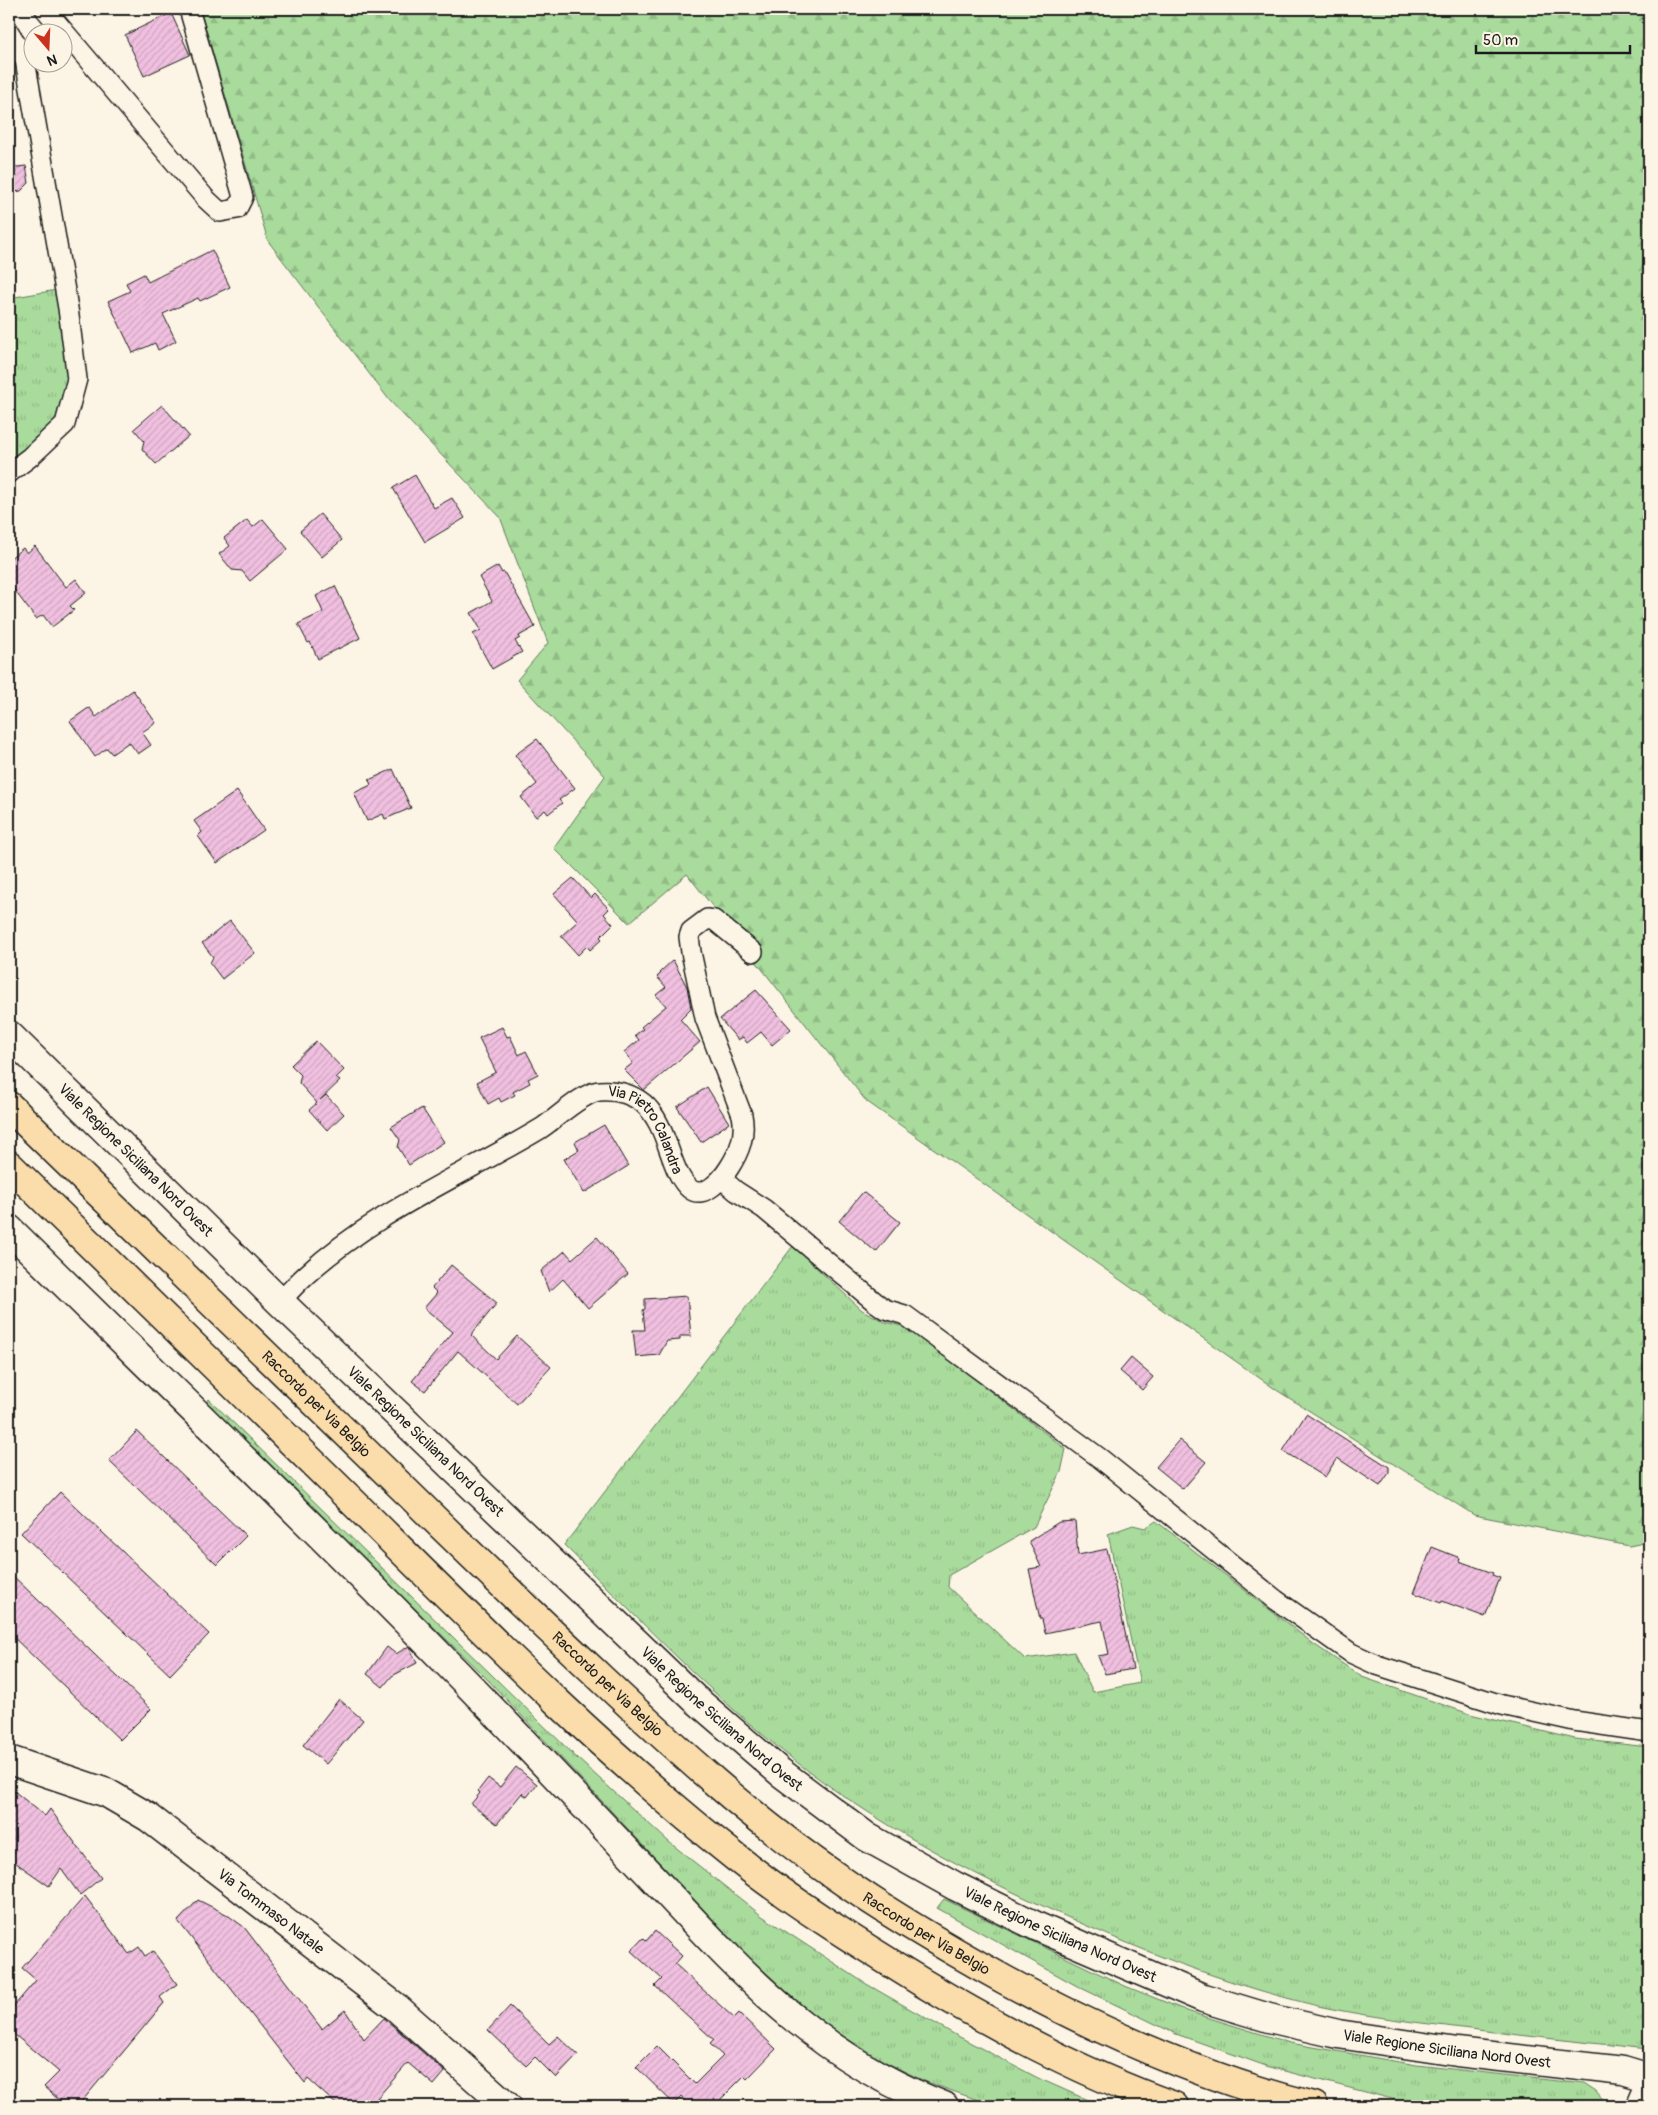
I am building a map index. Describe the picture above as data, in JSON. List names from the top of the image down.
{
  "streets": {
    "highway": ["Raccordo per Via Belgio"],
    "street": ["Via Pietro Calandra", "Viale Regione Siciliana Nord Ovest", "Via Tommaso Natale"]
  },
  "crossings": [
    ["Via Pietro Calandra", "Viale Regione Siciliana Nord Ovest"]
  ],
  "scale_bar": "50 m",
  "north": "bottom"
}
